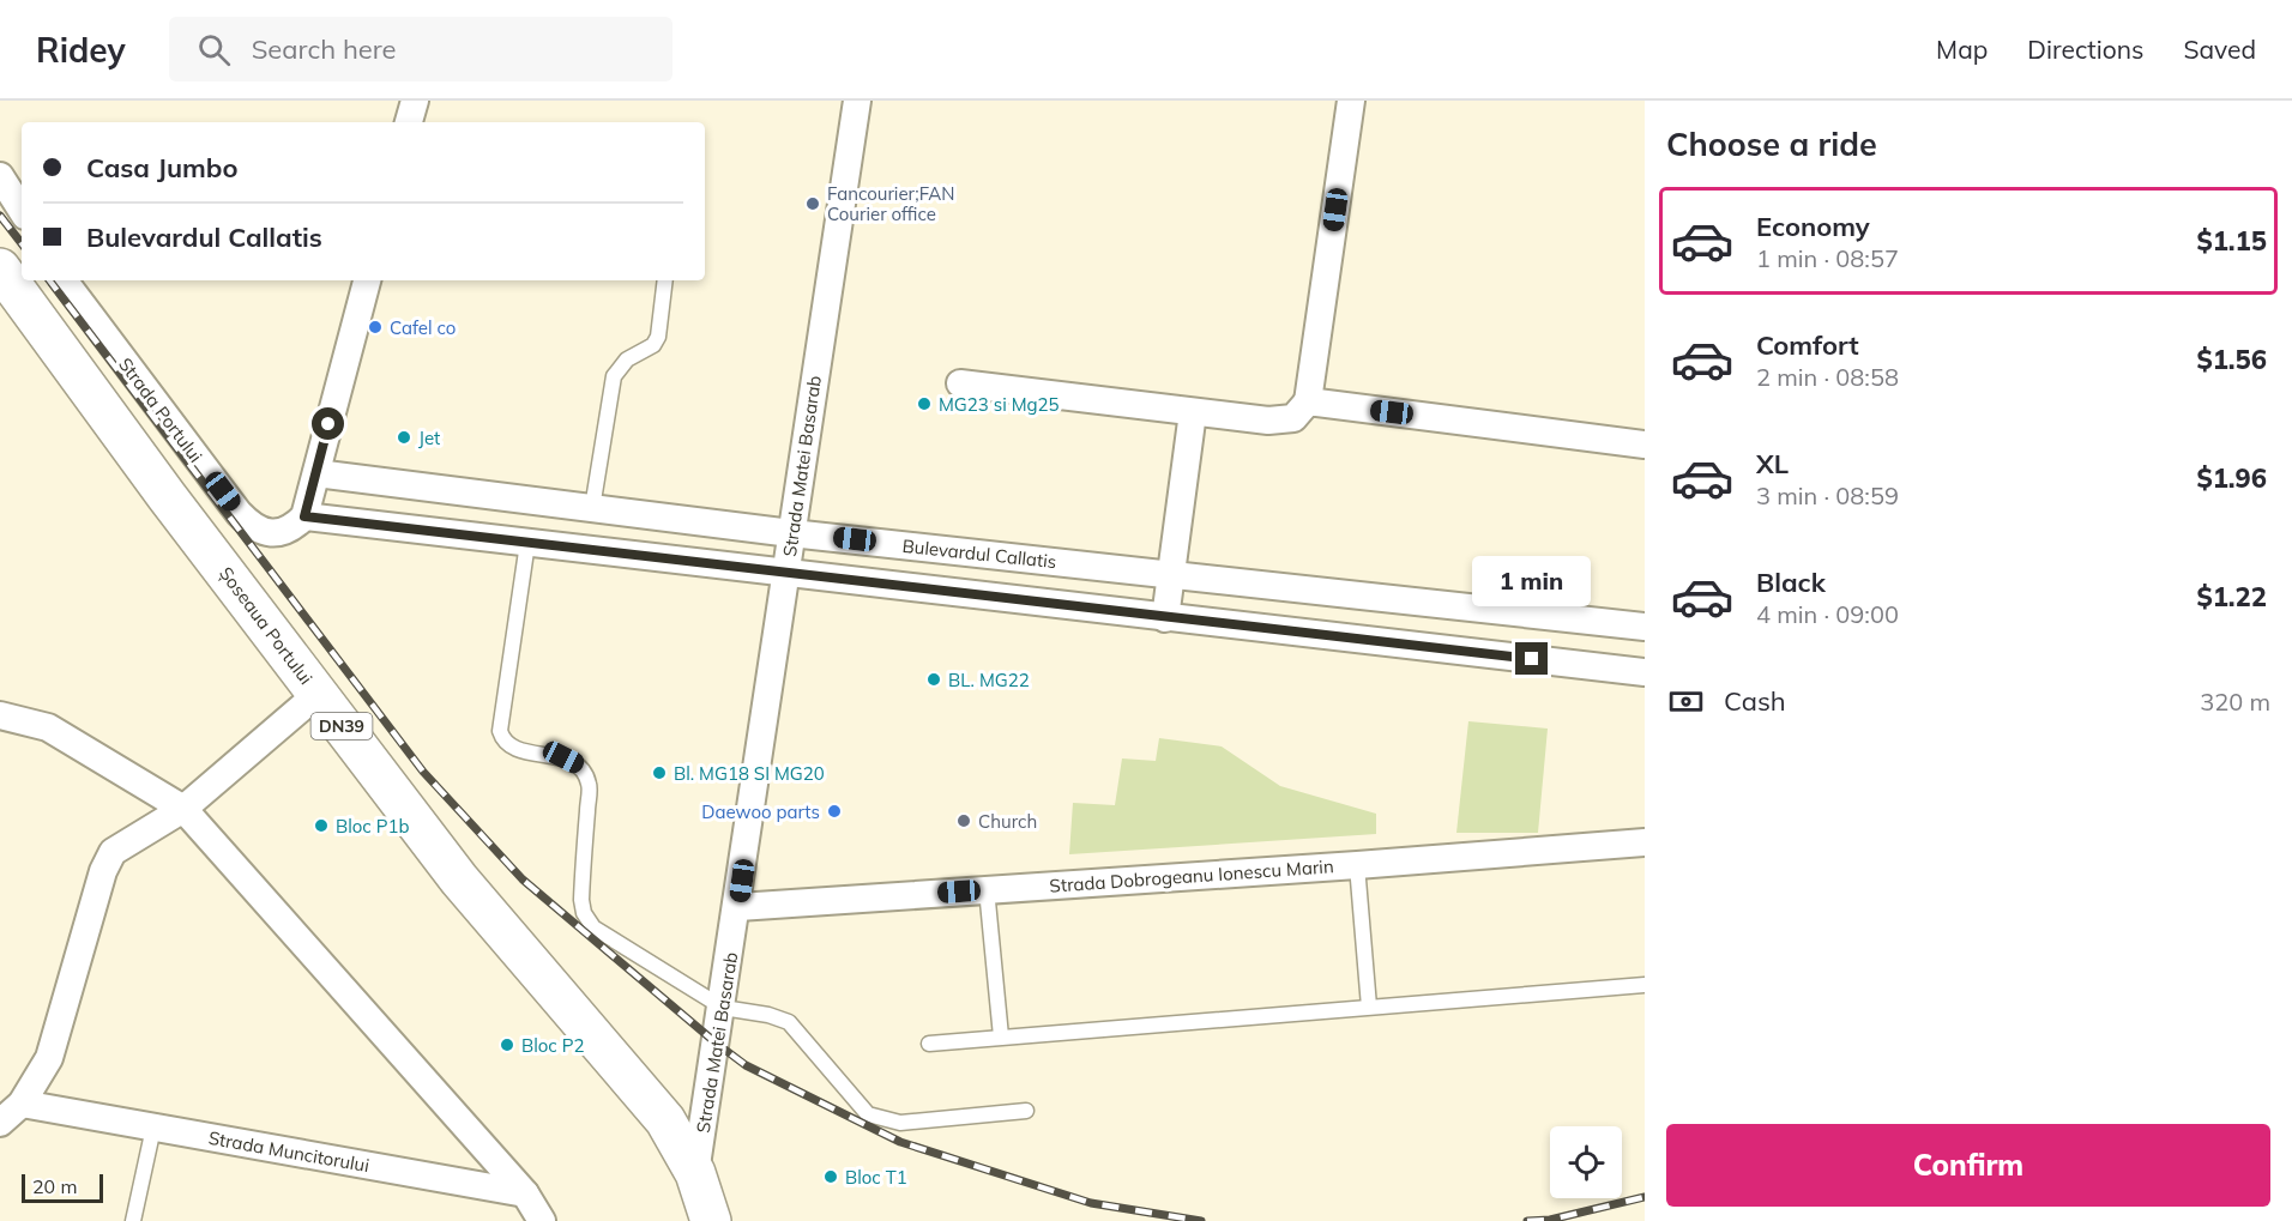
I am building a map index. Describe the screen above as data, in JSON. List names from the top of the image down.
{
  "streets": {
    "main road": ["Șoseaua Portului", "DN39"],
    "street": [
      "Strada Portului",
      "Strada Matei Basarab",
      "Bulevardul Callatis",
      "Strada Dobrogeanu Ionescu Marin",
      "Strada Muncitorului"
    ]
  },
  "crossings": [
    ["Strada Matei Basarab", "Bulevardul Callatis"],
    ["Strada Matei Basarab", "Șoseaua Portului"],
    ["Strada Matei Basarab", "Strada Dobrogeanu Ionescu Marin"]
  ],
  "places": [
    "Fancourier;FAN Courier office",
    "Cafel co",
    "MG23 si Mg25",
    "Jet",
    "BL. MG22",
    "Bl. MG18 SI MG20",
    "Daewoo parts",
    "Church",
    "Bloc P1b",
    "Bloc P2",
    "Bloc T1"
  ],
  "scale_bar": "20 m",
  "page": {
    "header": "Ridey",
    "search": "Search here",
    "nav": ["Map", "Directions", "Saved"],
    "heading": "Choose a ride",
    "banner": ["Casa Jumbo", "Bulevardul Callatis"],
    "list": [
      {
        "name": "Economy",
        "note": "1 min · 08:57",
        "value": "$1.15"
      },
      {
        "name": "Comfort",
        "note": "2 min · 08:58",
        "value": "$1.56"
      },
      {
        "name": "XL",
        "note": "3 min · 08:59",
        "value": "$1.96"
      },
      {
        "name": "Black",
        "note": "4 min · 09:00",
        "value": "$1.22"
      }
    ],
    "bubble": "1 min",
    "pay": ["Cash", "320 m"],
    "buttons": "Confirm",
    "scale": "20 m"
  }
}
